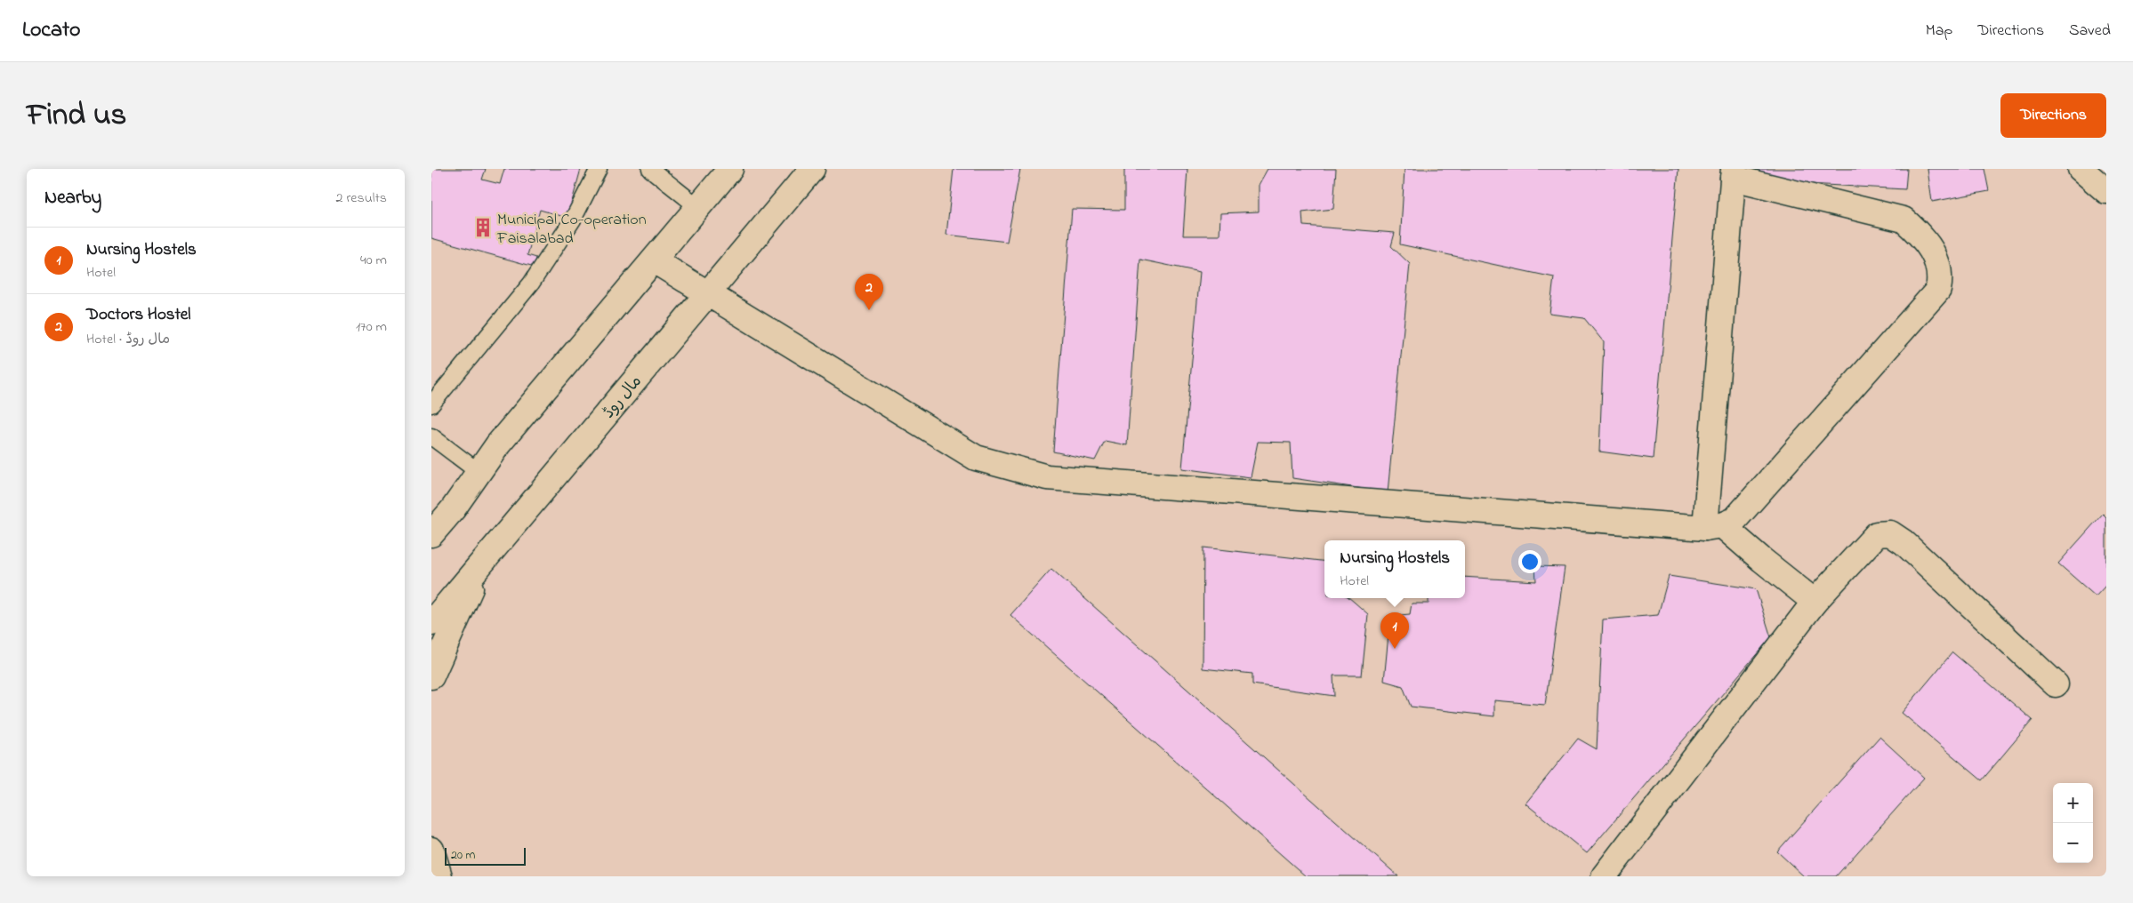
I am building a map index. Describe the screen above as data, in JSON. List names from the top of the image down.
{
  "streets": {
    "street": ["مال روڈ"]
  },
  "places": {
    "building": ["Municipal Co-operation Faisalabad"]
  },
  "scale_bar": "20 m",
  "page": {
    "header": "Locato",
    "nav": ["Map", "Directions", "Saved"],
    "title": "Find us",
    "buttons": "Directions",
    "heading": ["Nearby", "2 results"],
    "list": [
      {
        "mark": "1",
        "name": "Nursing Hostels",
        "note": "Hotel",
        "value": "40 m"
      },
      {
        "mark": "2",
        "name": "Doctors Hostel",
        "note": "Hotel · مال روڈ",
        "value": "170 m"
      }
    ],
    "pins": ["2", "1"],
    "popup": ["Nursing Hostels", "Hotel"],
    "map_buttons": ["+", "−"],
    "scale": "20 m"
  }
}
